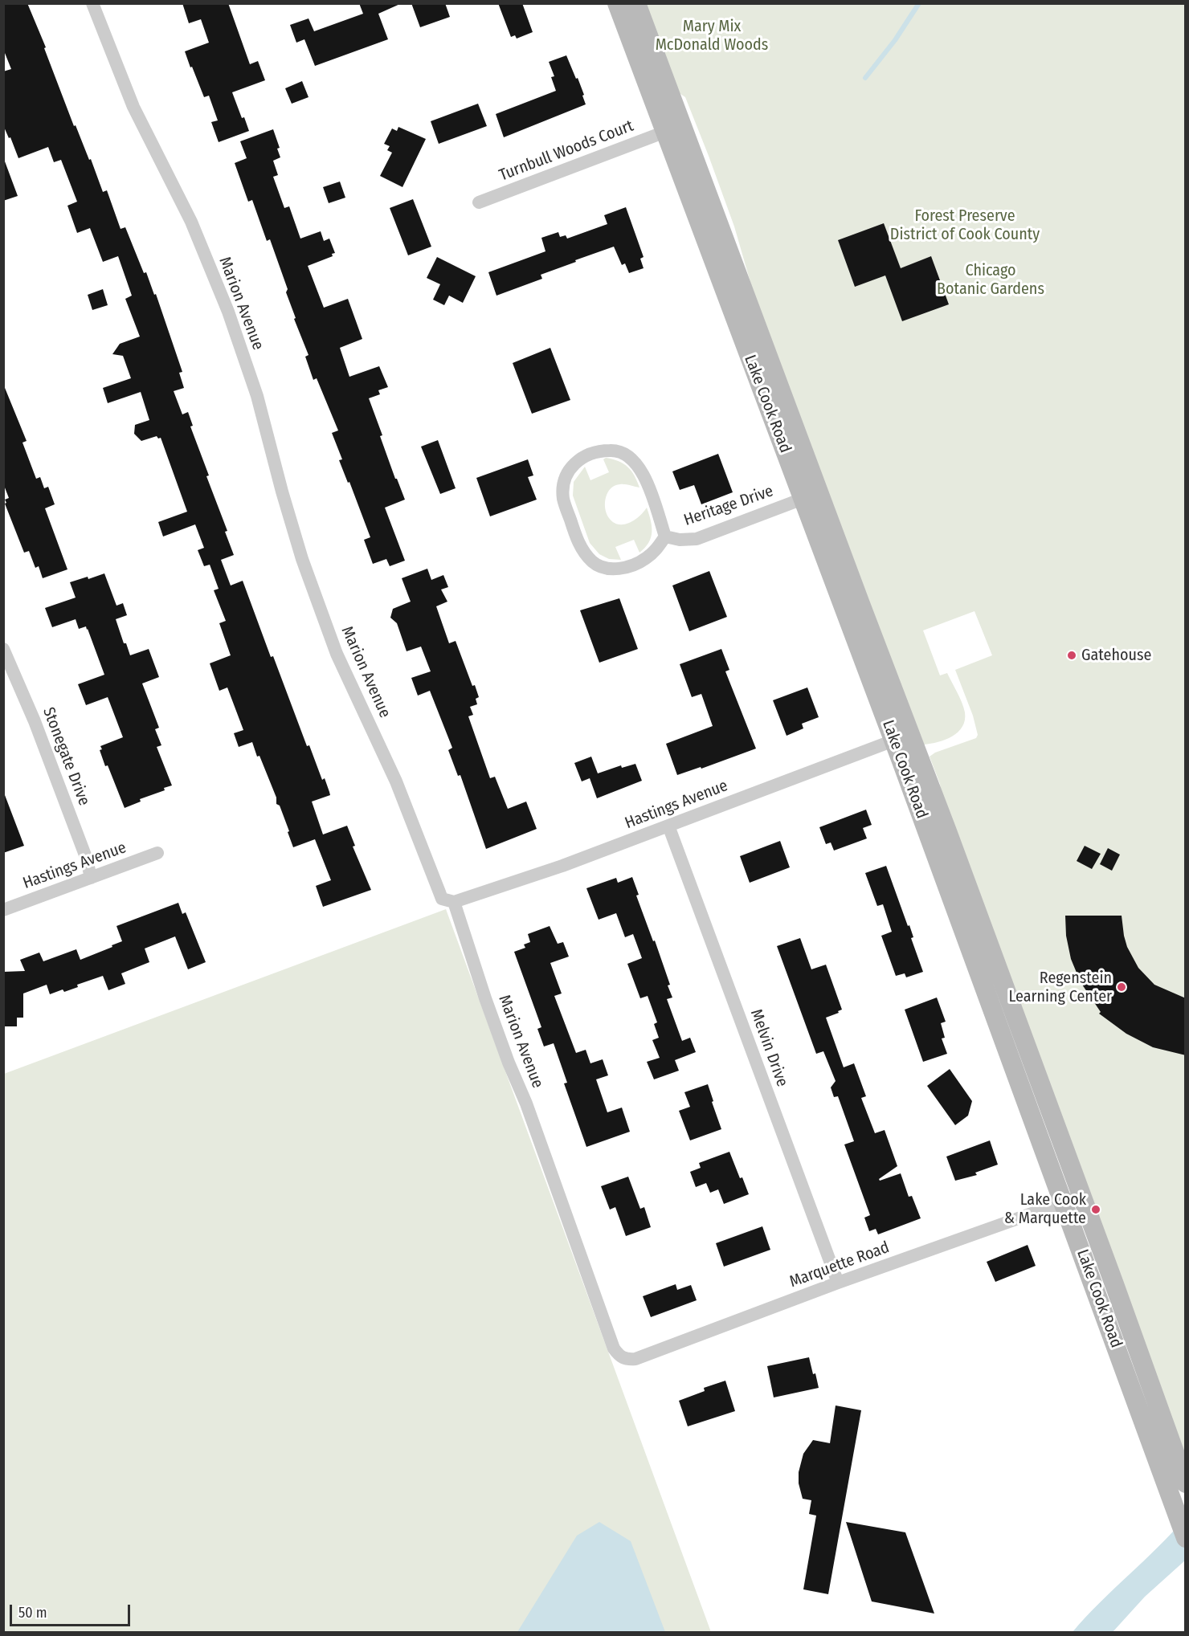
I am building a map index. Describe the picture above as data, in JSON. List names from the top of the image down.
{
  "streets": {
    "main road": ["Lake Cook Road"],
    "street": [
      "Turnbull Woods Court",
      "Marion Avenue",
      "Heritage Drive",
      "Stonegate Drive",
      "Hastings Avenue",
      "Melvin Drive",
      "Marquette Road"
    ]
  },
  "crossings": [
    ["Turnbull Woods Court", "Lake Cook Road"],
    ["Marion Avenue", "Hastings Avenue"],
    ["Marion Avenue", "Marquette Road"],
    ["Lake Cook Road", "Heritage Drive"],
    ["Lake Cook Road", "Hastings Avenue"],
    ["Lake Cook Road", "Marquette Road"],
    ["Stonegate Drive", "Hastings Avenue"],
    ["Hastings Avenue", "Melvin Drive"],
    ["Melvin Drive", "Marquette Road"]
  ],
  "parks": ["Mary Mix McDonald Woods", "Forest Preserve District of Cook County", "Chicago Botanic Gardens"],
  "places": ["Gatehouse", "Regenstein Learning Center", "Lake Cook & Marquette"],
  "scale_bar": "50 m"
}
